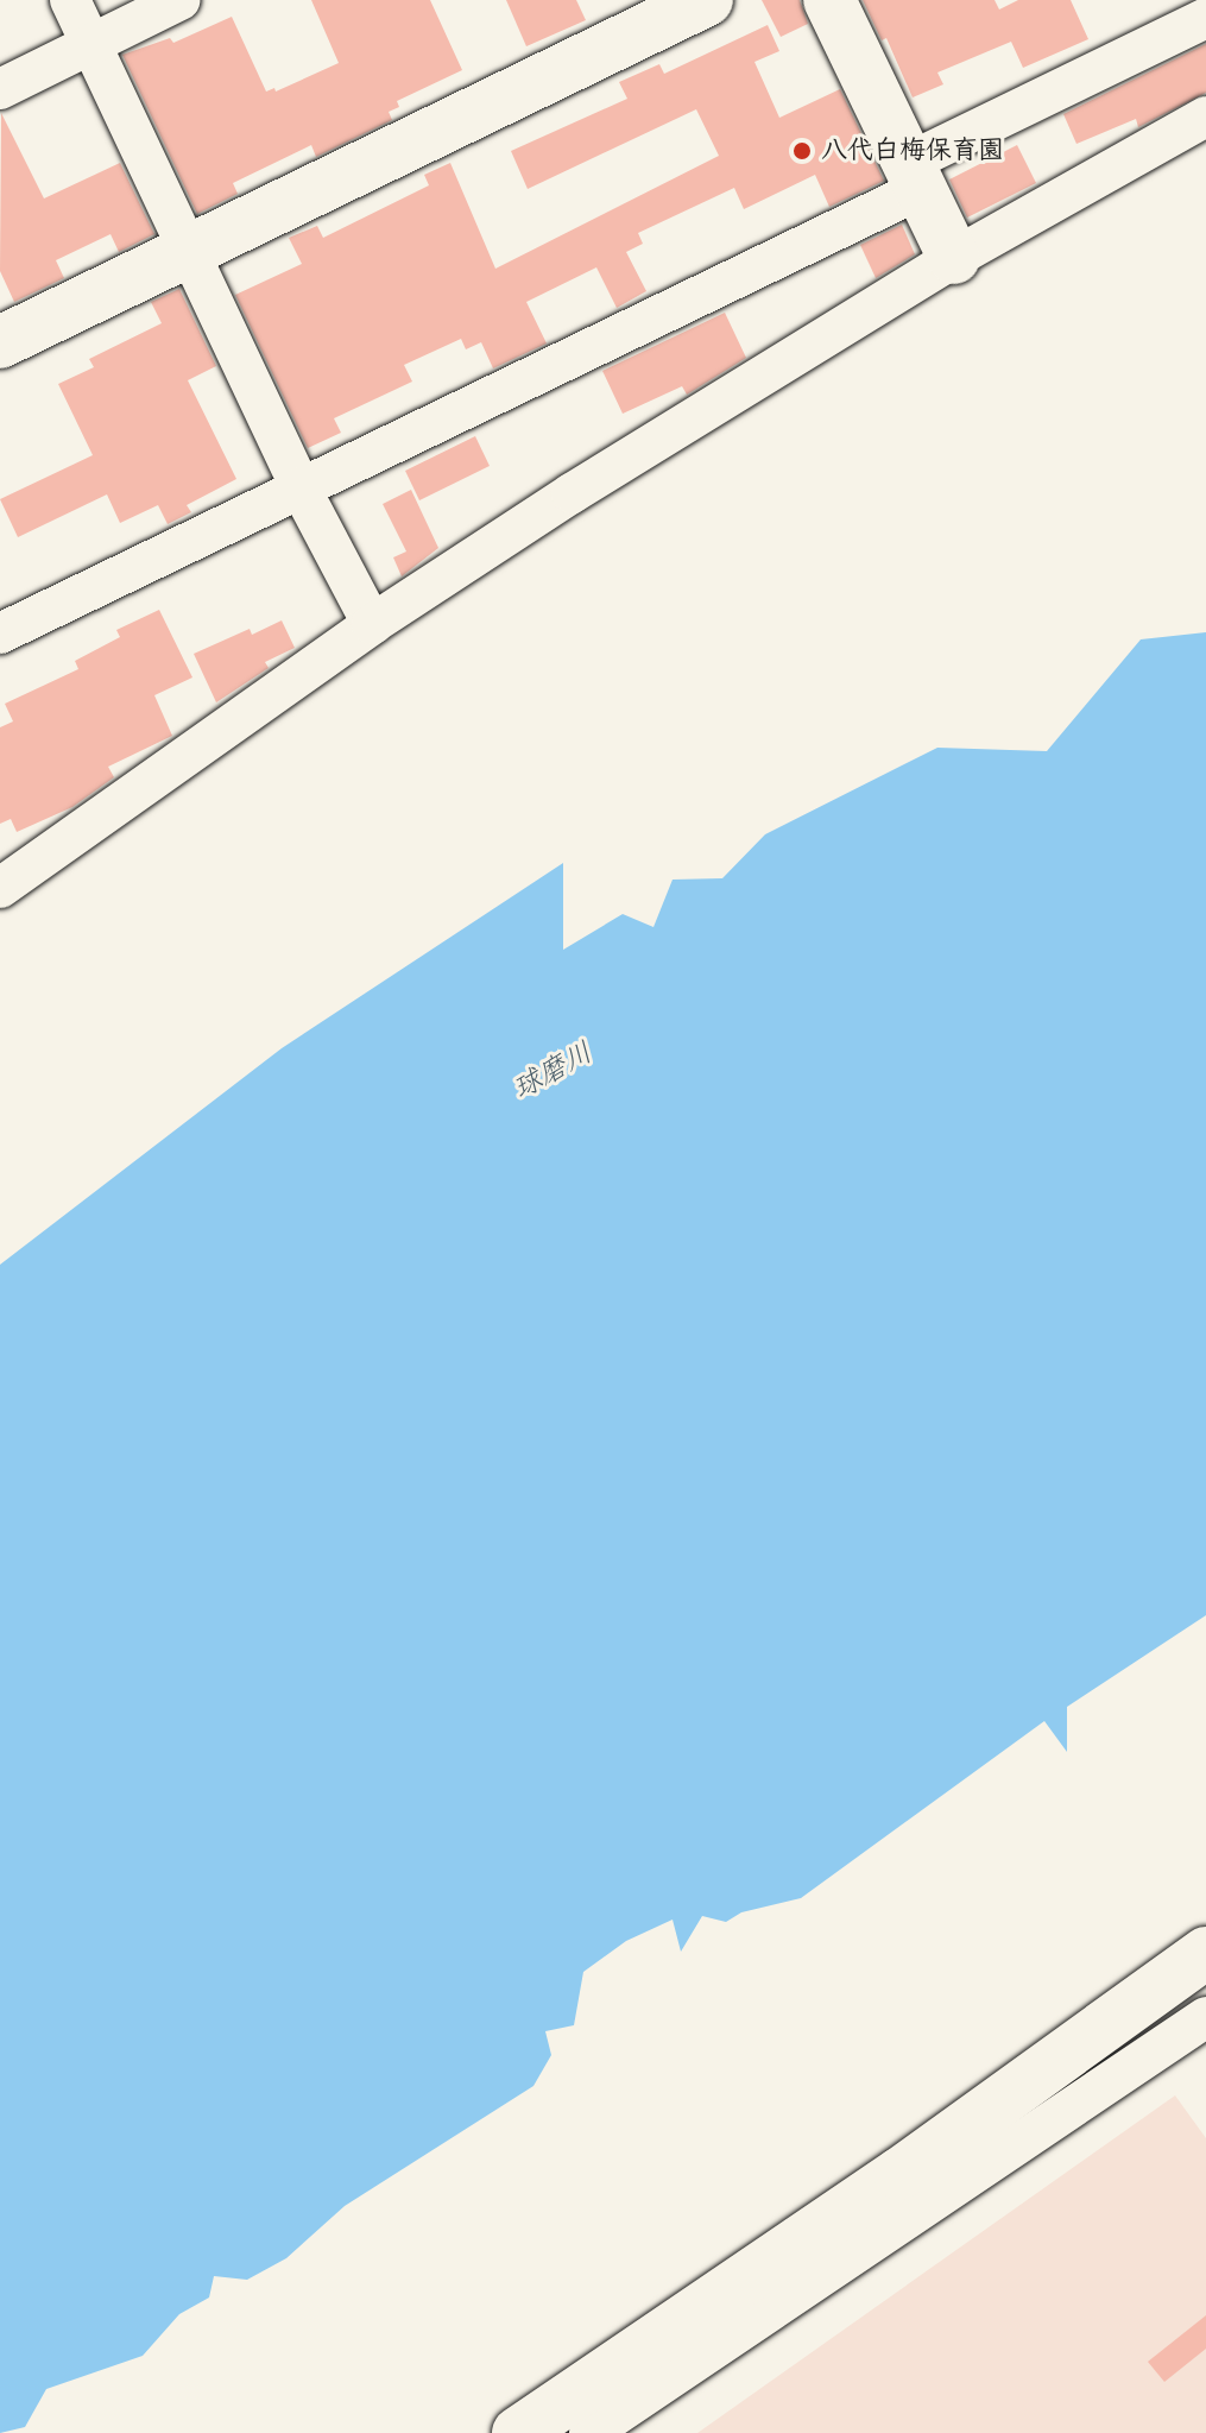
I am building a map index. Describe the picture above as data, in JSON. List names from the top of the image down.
{
  "water": ["球磨川"],
  "places": ["八代白梅保育園"]
}
